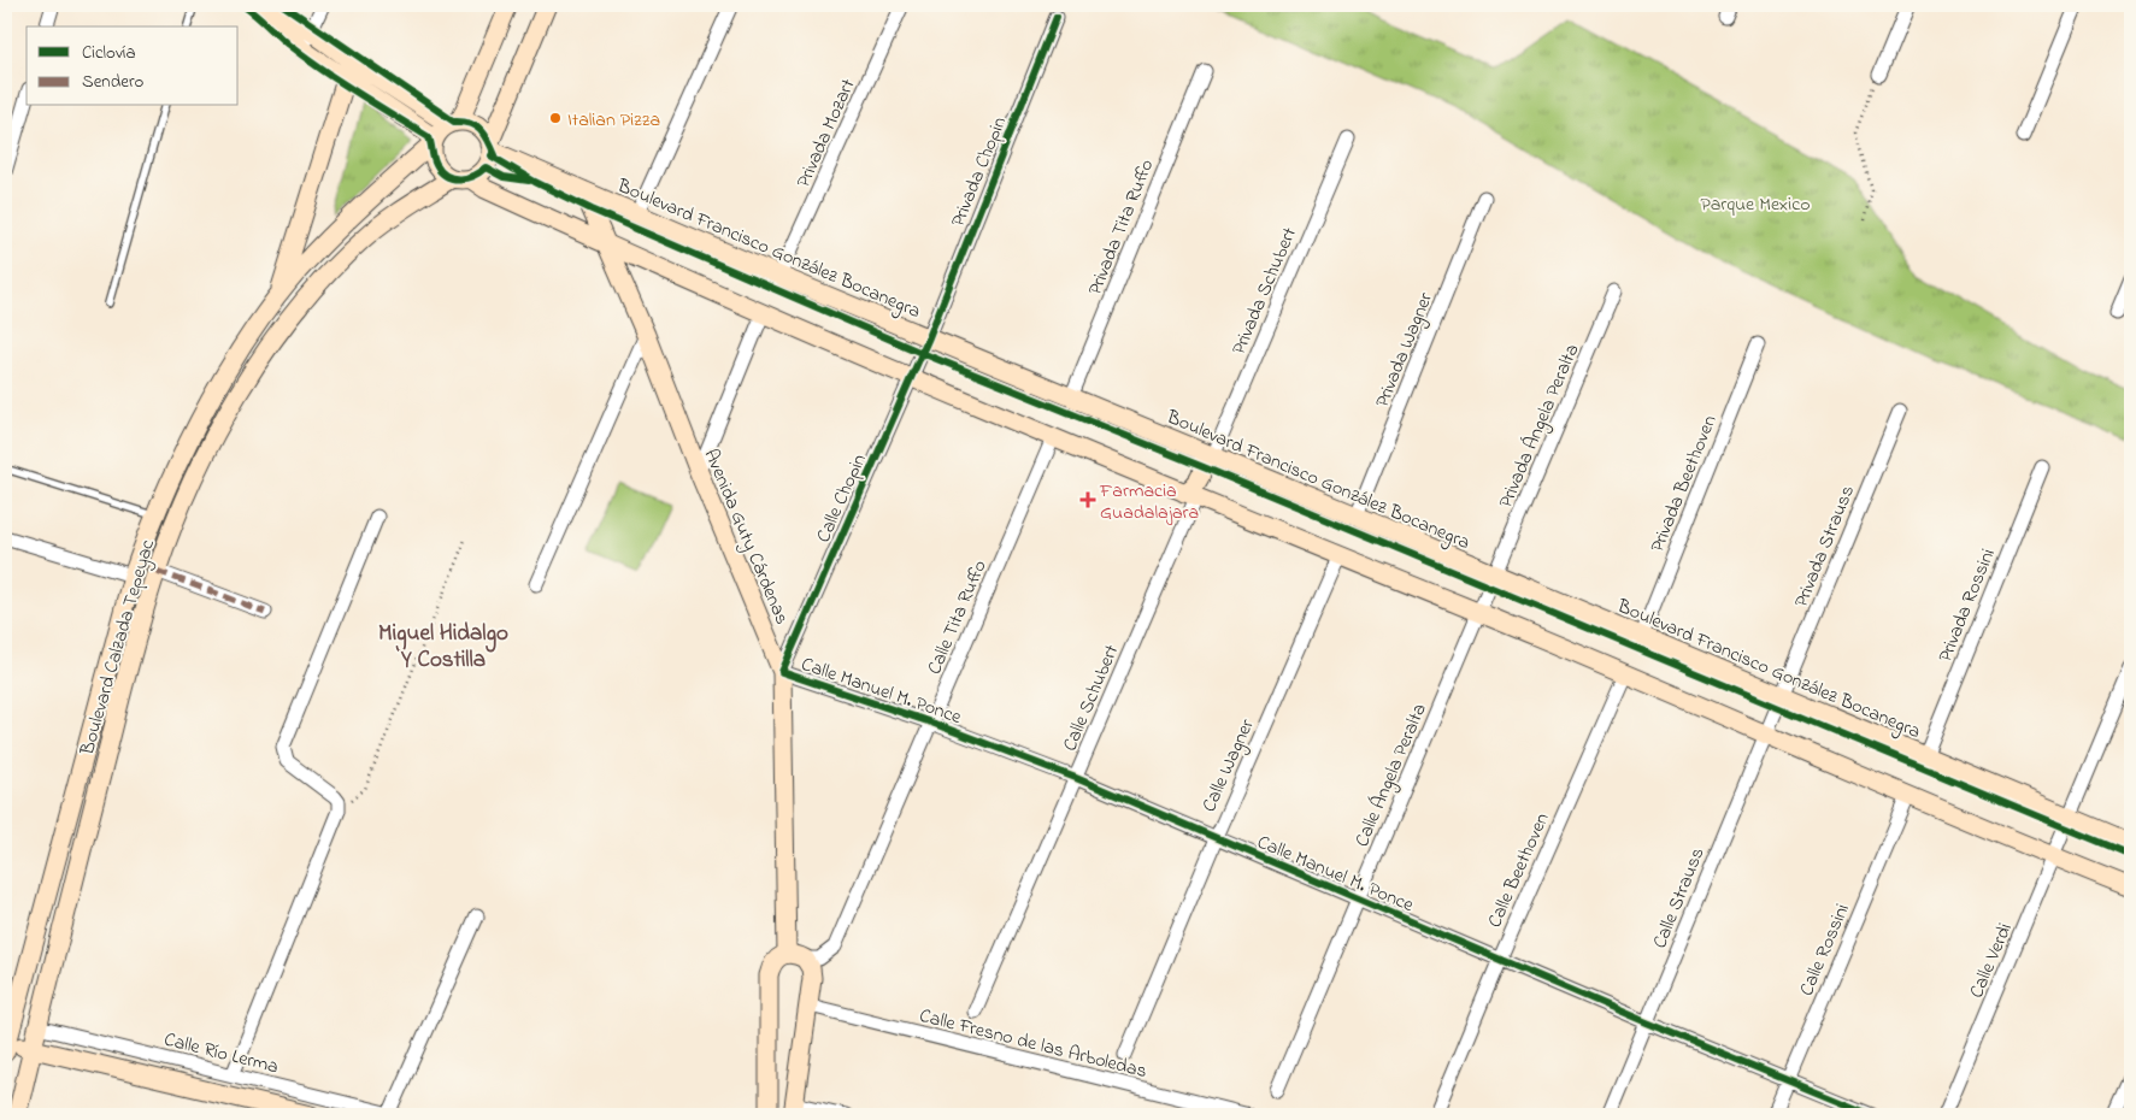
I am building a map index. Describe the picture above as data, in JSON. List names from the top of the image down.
{
  "streets": {
    "main road": ["Boulevard Francisco González Bocanegra", "Avenida Guty Cárdenas", "Boulevard Calzada Tepeyac"],
    "street": [
      "Privada Mozart",
      "Privada Chopin",
      "Privada Tita Ruffo",
      "Privada Schubert",
      "Privada Wagner",
      "Privada Ángela Peralta",
      "Privada Beethoven",
      "Calle Chopin",
      "Privada Strauss",
      "Privada Rossini",
      "Calle Tita Ruffo",
      "Calle Manuel M. Ponce",
      "Calle Schubert",
      "Calle Wagner",
      "Calle Ángela Peralta",
      "Calle Beethoven",
      "Calle Strauss",
      "Calle Rossini",
      "Calle Verdi",
      "Calle Fresno de las Arboledas",
      "Calle Río Lerma"
    ]
  },
  "crossings": [
    ["Privada Mozart", "Boulevard Francisco González Bocanegra"],
    ["Privada Chopin", "Boulevard Francisco González Bocanegra"],
    ["Privada Chopin", "Calle Chopin"],
    ["Privada Tita Ruffo", "Boulevard Francisco González Bocanegra"],
    ["Boulevard Francisco González Bocanegra", "Privada Schubert"],
    ["Boulevard Francisco González Bocanegra", "Privada Wagner"],
    ["Boulevard Francisco González Bocanegra", "Privada Ángela Peralta"],
    ["Boulevard Francisco González Bocanegra", "Privada Beethoven"],
    ["Boulevard Francisco González Bocanegra", "Calle Chopin"],
    ["Boulevard Francisco González Bocanegra", "Avenida Guty Cárdenas"],
    ["Boulevard Francisco González Bocanegra", "Privada Strauss"],
    ["Boulevard Francisco González Bocanegra", "Privada Rossini"],
    ["Boulevard Francisco González Bocanegra", "Boulevard Calzada Tepeyac"],
    ["Boulevard Francisco González Bocanegra", "Calle Ángela Peralta"],
    ["Boulevard Francisco González Bocanegra", "Calle Strauss"],
    ["Boulevard Francisco González Bocanegra", "Calle Verdi"],
    ["Privada Ángela Peralta", "Calle Ángela Peralta"],
    ["Calle Chopin", "Avenida Guty Cárdenas"],
    ["Calle Chopin", "Calle Manuel M. Ponce"],
    ["Avenida Guty Cárdenas", "Calle Manuel M. Ponce"],
    ["Privada Strauss", "Calle Strauss"],
    ["Calle Tita Ruffo", "Calle Manuel M. Ponce"],
    ["Boulevard Calzada Tepeyac", "Calle Río Lerma"],
    ["Calle Manuel M. Ponce", "Calle Schubert"],
    ["Calle Manuel M. Ponce", "Calle Wagner"],
    ["Calle Manuel M. Ponce", "Calle Ángela Peralta"],
    ["Calle Manuel M. Ponce", "Calle Beethoven"],
    ["Calle Manuel M. Ponce", "Calle Strauss"],
    ["Calle Manuel M. Ponce", "Calle Rossini"]
  ],
  "districts": ["Miguel Hidalgo Y Costilla"],
  "parks": ["Parque Mexico"],
  "places": {
    "other": ["Italian Pizza"],
    "health": ["Farmacia Guadalajara"]
  },
  "legend": ["Ciclovía", "Sendero"]
}
